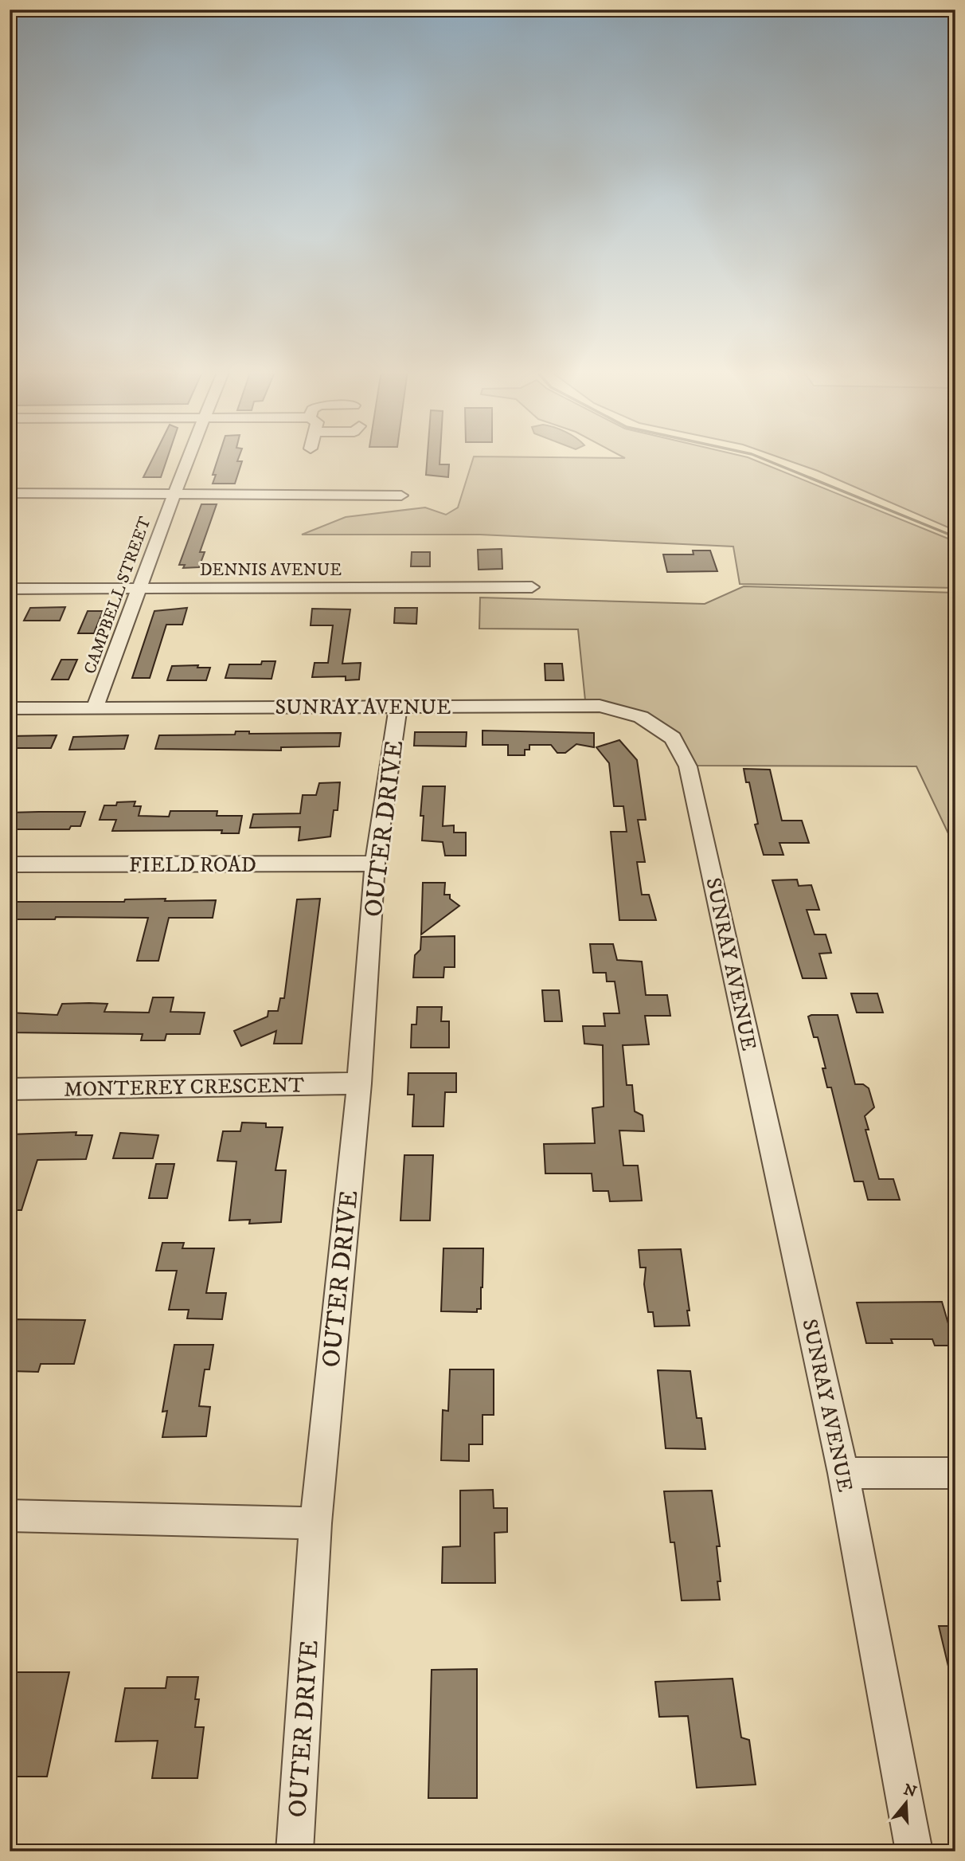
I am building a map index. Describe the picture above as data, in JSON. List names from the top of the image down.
{
  "streets": {
    "street": [
      "DENNIS AVENUE",
      "CAMPBELL STREET",
      "SUNRAY AVENUE",
      "OUTER DRIVE",
      "FIELD ROAD",
      "MONTEREY CRESCENT"
    ]
  },
  "crossings": [
    ["DENNIS AVENUE", "CAMPBELL STREET"],
    ["CAMPBELL STREET", "SUNRAY AVENUE"],
    ["SUNRAY AVENUE", "OUTER DRIVE"],
    ["OUTER DRIVE", "FIELD ROAD"],
    ["OUTER DRIVE", "MONTEREY CRESCENT"]
  ],
  "north": "top"
}
